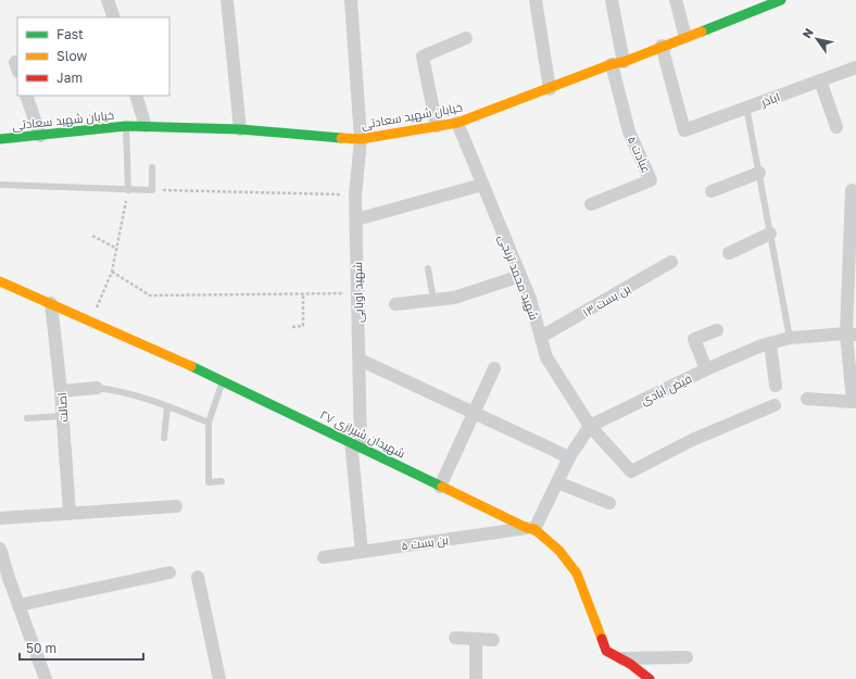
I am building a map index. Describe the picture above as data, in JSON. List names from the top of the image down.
{
  "streets": {
    "street": [
      "اباذر",
      "خیابان شهید سعادتی",
      "عبادت ۵",
      "شهید محمد ترنجی",
      "شهید اوبایی",
      "بن بست ۱۳",
      "فیض آبادی",
      "اصالت",
      "شهیدان شیرازی ۲۷",
      "بن بست ۵"
    ]
  },
  "crossings": [
    ["اباذر", "خیابان شهید سعادتی"],
    ["خیابان شهید سعادتی", "عبادت ۵"],
    ["خیابان شهید سعادتی", "شهید محمد ترنجی"],
    ["خیابان شهید سعادتی", "شهید اوبایی"],
    ["شهید محمد ترنجی", "بن بست ۱۳"],
    ["شهید محمد ترنجی", "فیض آبادی"],
    ["شهید اوبایی", "شهیدان شیرازی ۲۷"],
    ["شهید اوبایی", "بن بست ۵"],
    ["اصالت", "شهیدان شیرازی ۲۷"],
    ["شهیدان شیرازی ۲۷", "بن بست ۵"]
  ],
  "legend": ["Fast", "Slow", "Jam"],
  "scale_bar": "50 m",
  "north": "top left"
}
